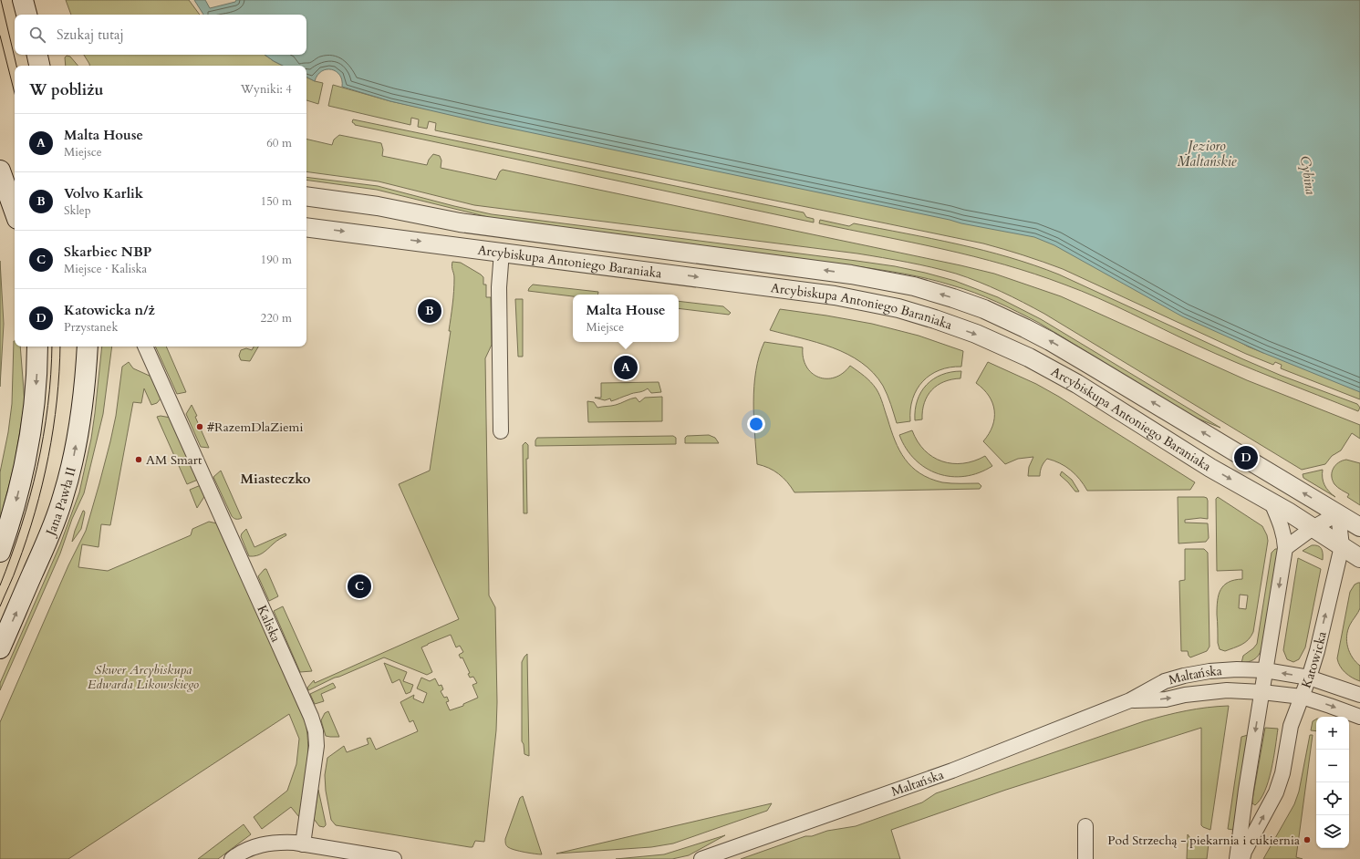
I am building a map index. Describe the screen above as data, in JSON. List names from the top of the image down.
{
  "streets": {
    "main road": ["Jana Pawła II"],
    "street": [
      "Arcybiskupa Antoniego Baraniaka",
      "Kaliska",
      "Katowicka",
      "Maltańska"
    ]
  },
  "crossings": [
    ["Arcybiskupa Antoniego Baraniaka", "Katowicka"],
    ["Katowicka", "Maltańska"]
  ],
  "districts": ["Miasteczko"],
  "water": ["Jezioro Maltańskie", "Cybina"],
  "parks": ["Skwer Arcybiskupa Edwarda Likowskiego"],
  "places": ["#RazemDlaZiemi", "AM Smart", "Pod Strzechą - piekarnia i cukiernia"],
  "page": {
    "search": "Szukaj tutaj",
    "heading": ["W pobliżu", "Wyniki: 4"],
    "list": [
      {
        "mark": "A",
        "name": "Malta House",
        "note": "Miejsce",
        "value": "60 m"
      },
      {
        "mark": "B",
        "name": "Volvo Karlik",
        "note": "Sklep",
        "value": "150 m"
      },
      {
        "mark": "C",
        "name": "Skarbiec NBP",
        "note": "Miejsce · Kaliska",
        "value": "190 m"
      },
      {
        "mark": "D",
        "name": "Katowicka n/ż",
        "note": "Przystanek",
        "value": "220 m"
      }
    ],
    "popup": ["Malta House", "Miejsce"],
    "pins": [
      "B",
      "A",
      "D",
      "C"
    ],
    "map_buttons": ["+", "−"]
  }
}
